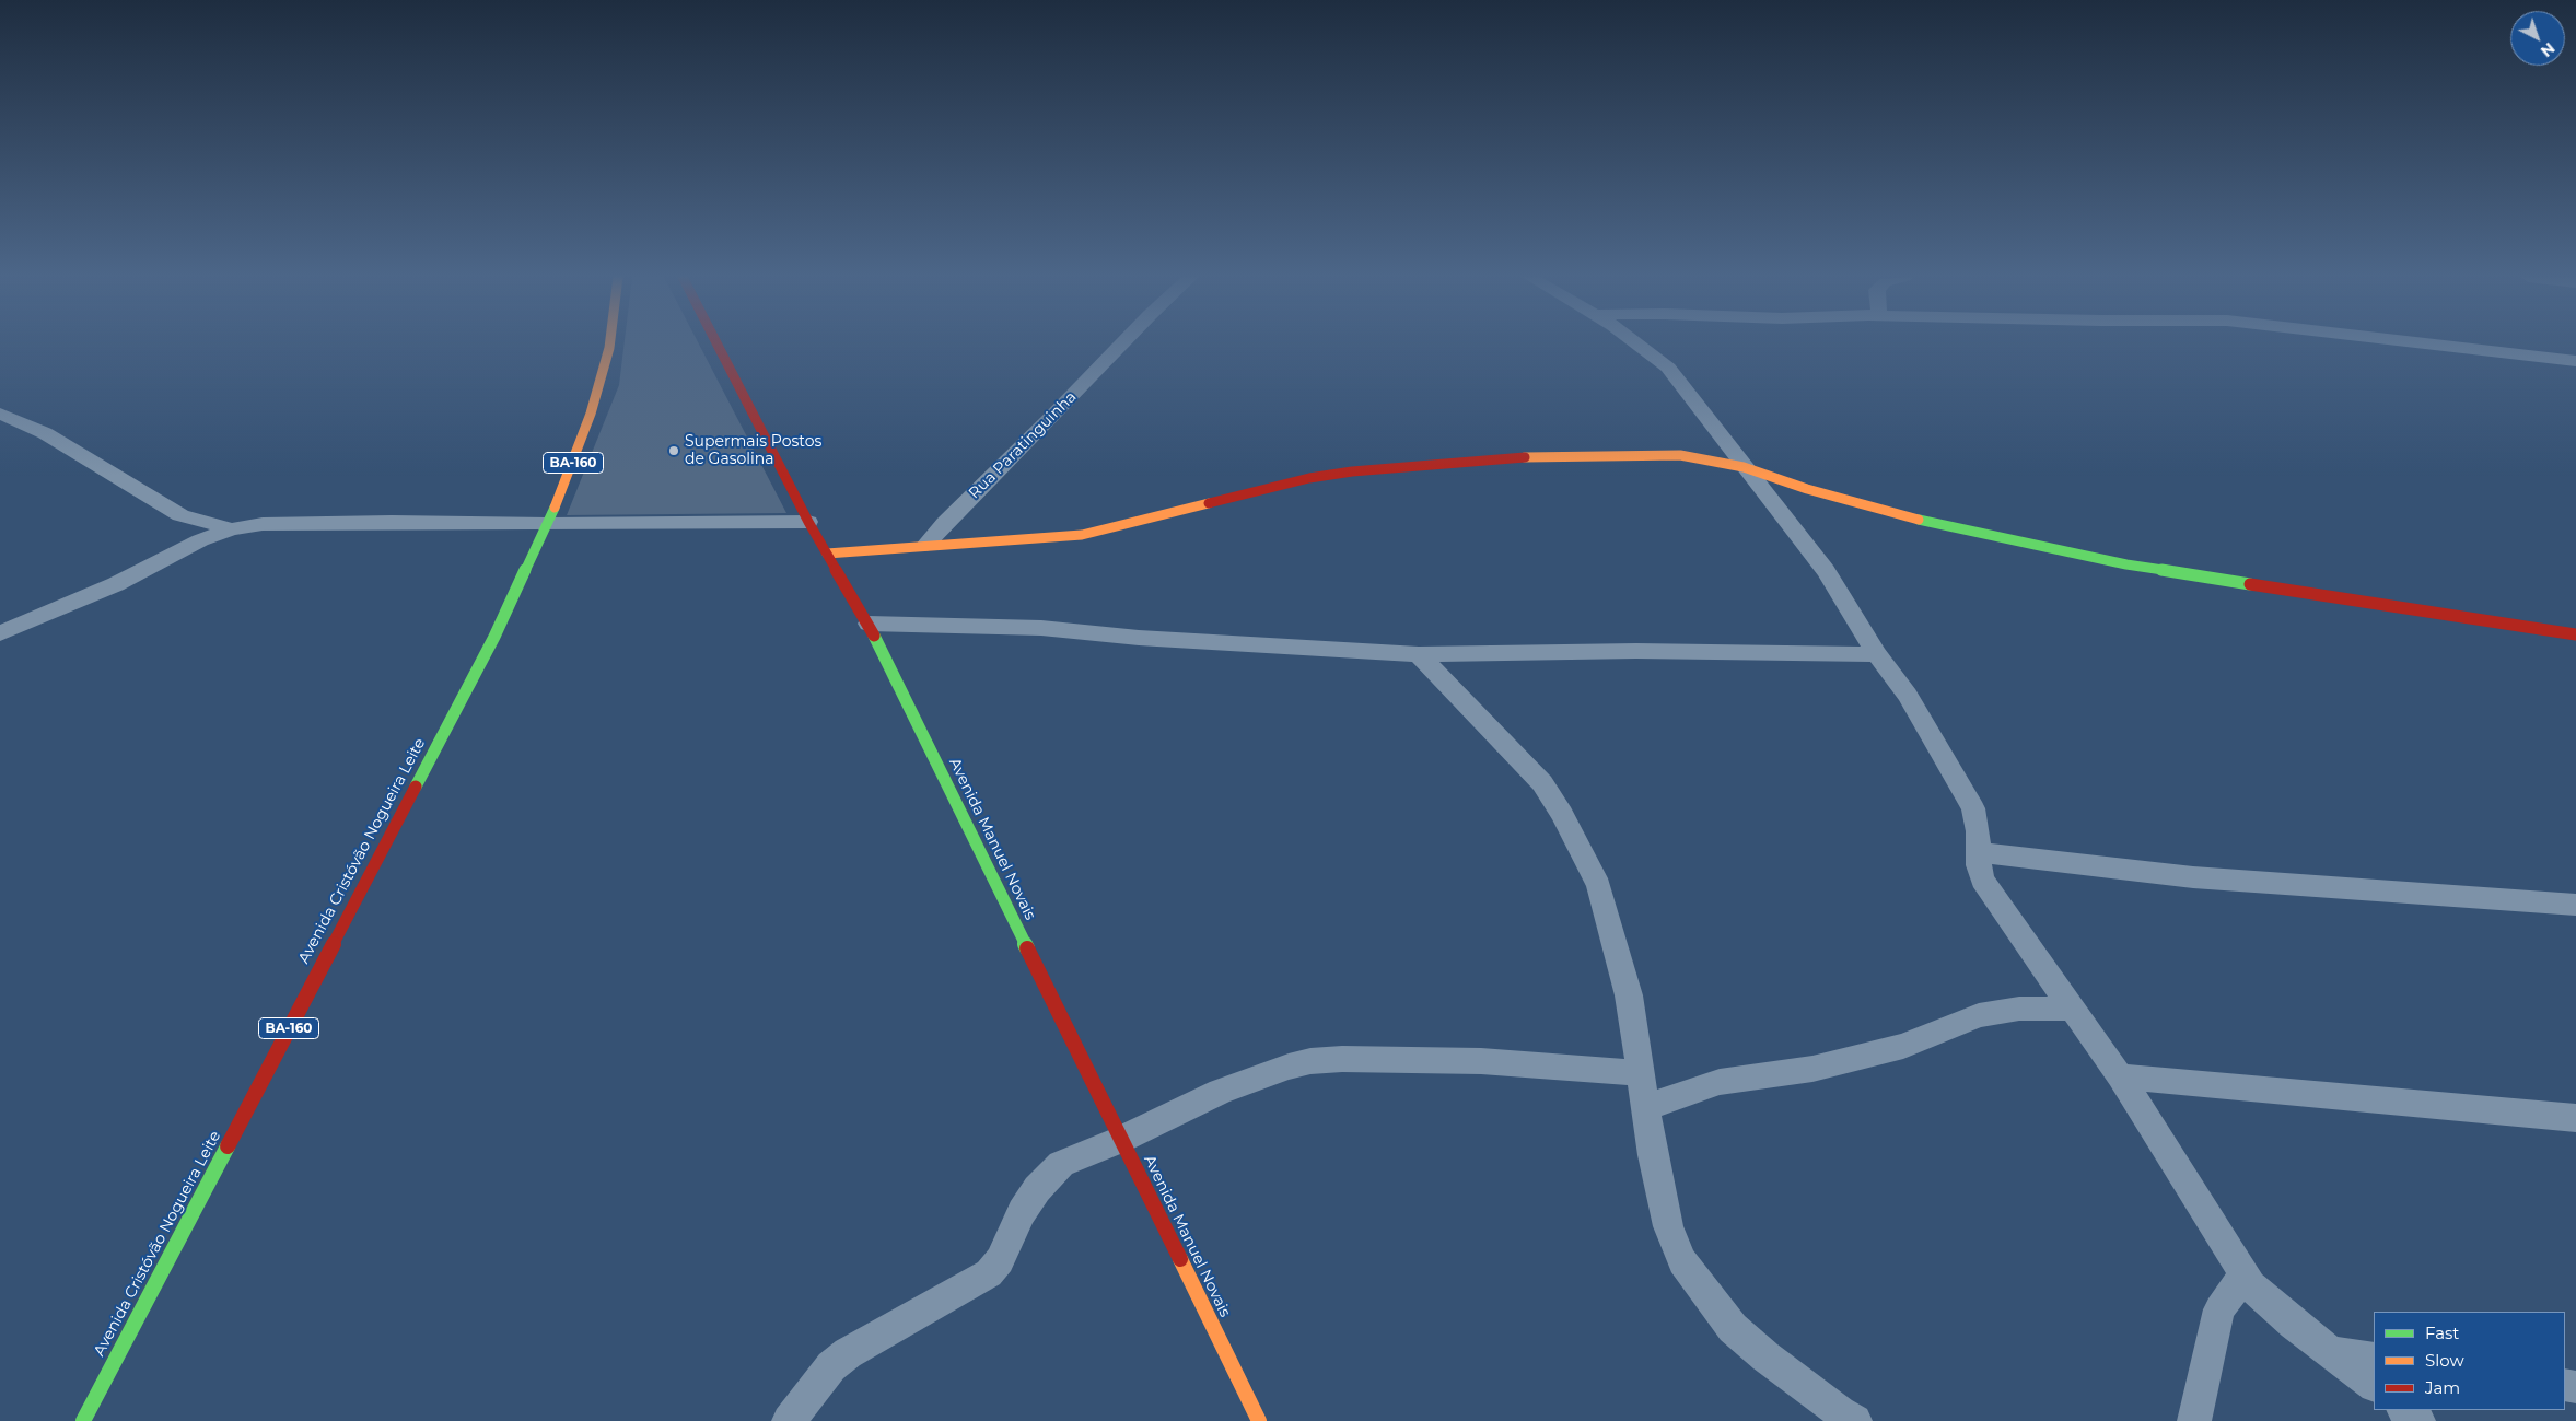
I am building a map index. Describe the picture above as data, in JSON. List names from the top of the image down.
{
  "streets": {
    "street": [
      "Rua Paratinguinha",
      "BA-160",
      "Avenida Manuel Novais",
      "Avenida Cristóvão Nogueira Leite"
    ]
  },
  "places": ["Supermais Postos de Gasolina"],
  "legend": ["Fast", "Slow", "Jam"],
  "north": "bottom right"
}
